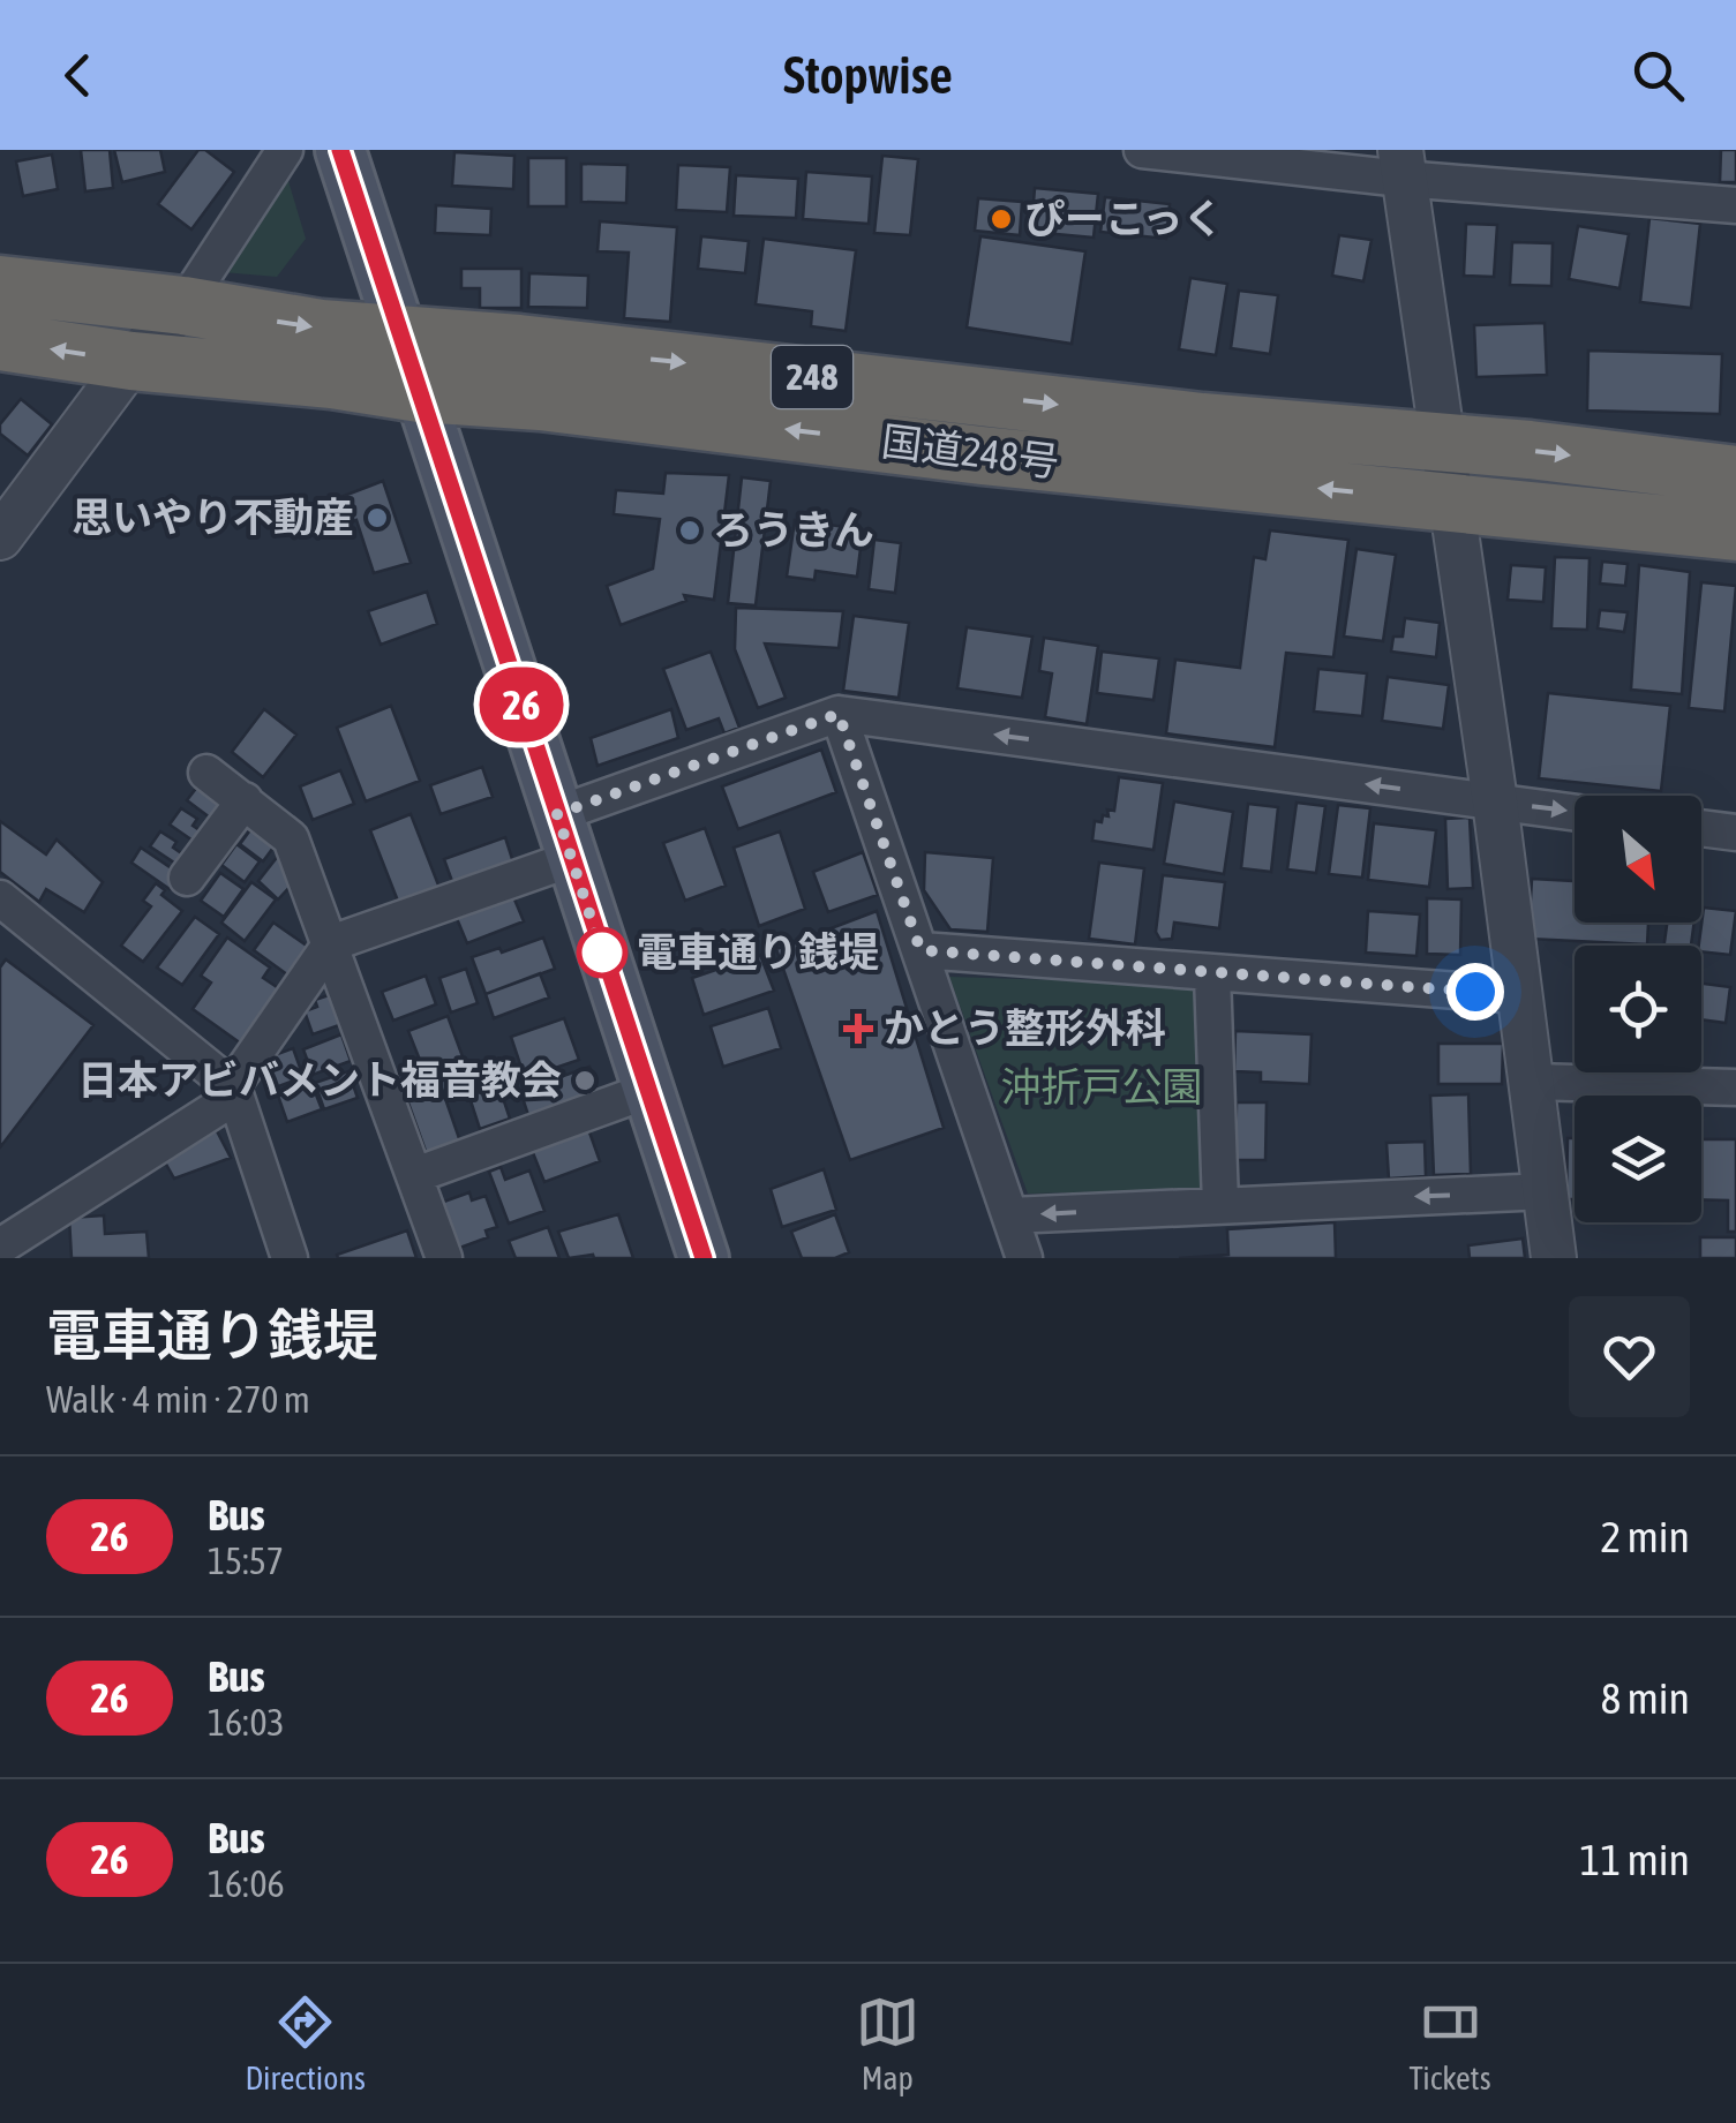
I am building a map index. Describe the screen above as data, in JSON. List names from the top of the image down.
{
  "streets": {
    "highway": ["248", "国道248号"]
  },
  "parks": ["沖折戸公園"],
  "places": {
    "other": [
      "ぴーこっく",
      "思いやり不動産",
      "ろうきん",
      "電車通り銭堤",
      "日本アビバメント福音教会"
    ],
    "health": ["かとう整形外科"]
  },
  "lines": ["bus line 26"],
  "north": "bottom right",
  "page": {
    "header": "Stopwise",
    "on_map": "26",
    "heading": ["電車通り銭堤", "Walk · 4 min · 270 m"],
    "list": [
      {
        "mark": "26",
        "name": "Bus",
        "note": "15:57",
        "value": "2 min"
      },
      {
        "mark": "26",
        "name": "Bus",
        "note": "16:03",
        "value": "8 min"
      },
      {
        "mark": "26",
        "name": "Bus",
        "note": "16:06",
        "value": "11 min"
      }
    ],
    "tabs": ["Directions", "Map", "Tickets"]
  }
}
